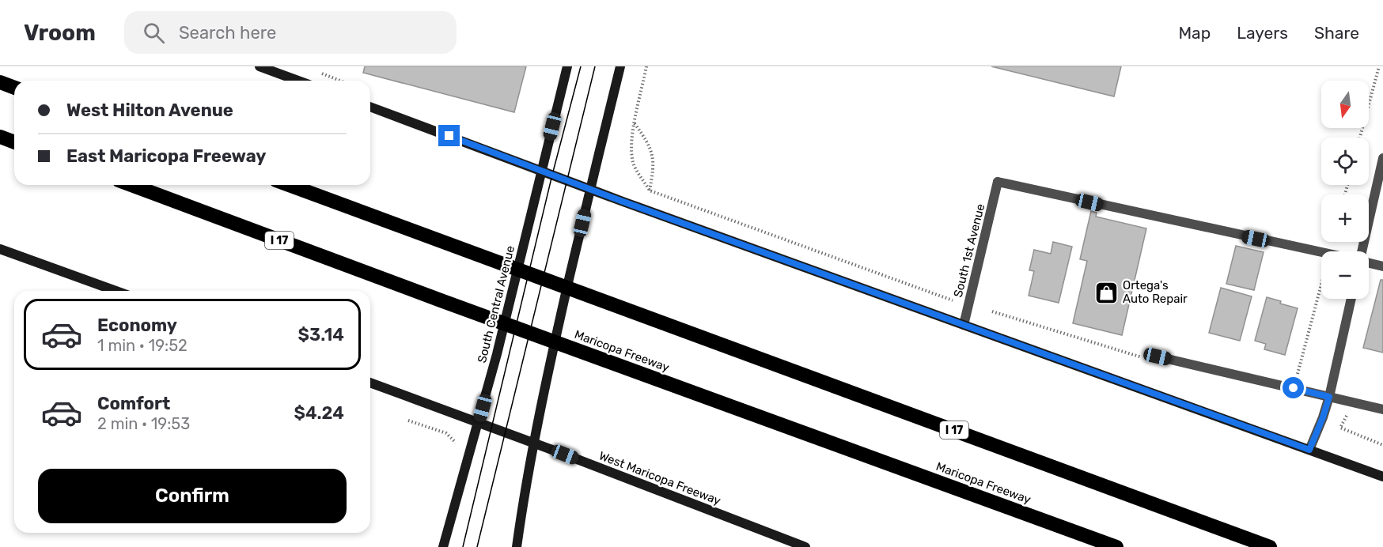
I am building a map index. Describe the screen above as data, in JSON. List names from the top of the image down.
{
  "streets": {
    "highway": ["I 17", "Maricopa Freeway"],
    "main road": ["South Central Avenue", "West Maricopa Freeway"],
    "street": ["South 1st Avenue"]
  },
  "crossings": [
    ["South Central Avenue", "West Maricopa Freeway"]
  ],
  "places": {
    "shop": ["Ortega's Auto Repair"]
  },
  "north": "bottom",
  "page": {
    "header": "Vroom",
    "search": "Search here",
    "nav": ["Map", "Layers", "Share"],
    "map_buttons": ["+", "−"],
    "banner": ["West Hilton Avenue", "East Maricopa Freeway"],
    "list": [
      {
        "name": "Economy",
        "note": "1 min · 19:52",
        "value": "$3.14"
      },
      {
        "name": "Comfort",
        "note": "2 min · 19:53",
        "value": "$4.24"
      }
    ],
    "buttons": "Confirm"
  }
}
